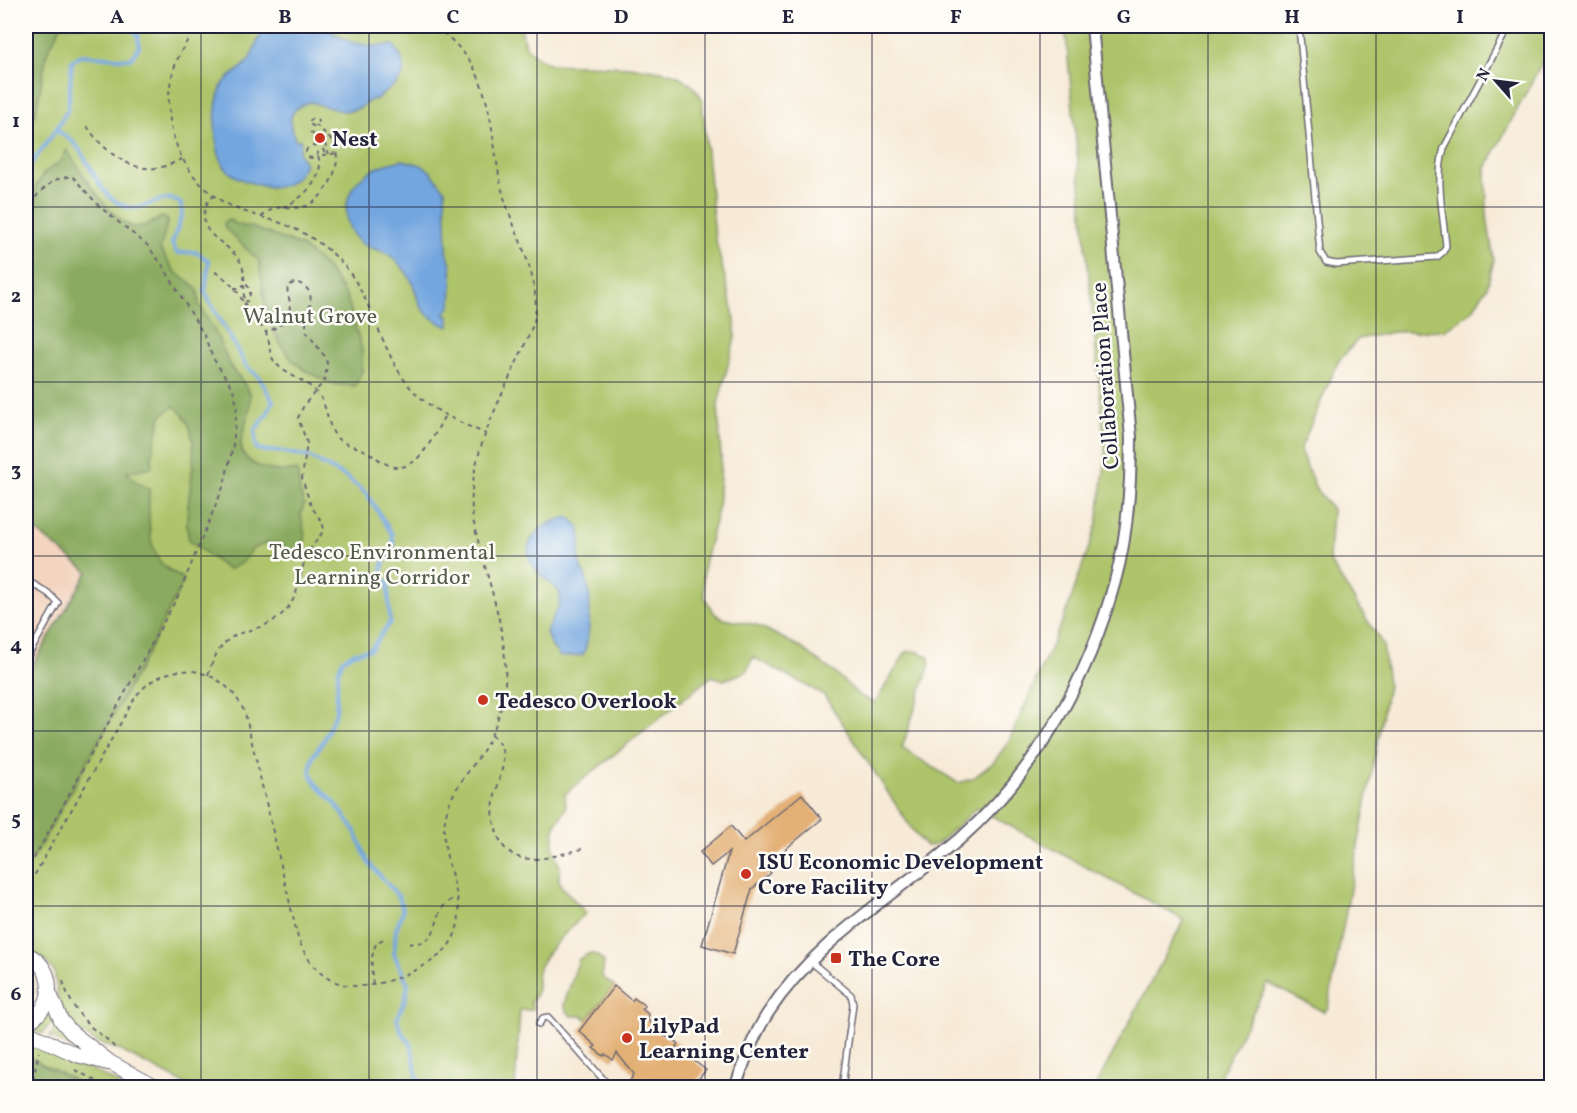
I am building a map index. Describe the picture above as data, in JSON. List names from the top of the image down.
{
  "streets": {
    "street": ["Collaboration Place"]
  },
  "parks": ["Walnut Grove", "Tedesco Environmental Learning Corridor"],
  "places": {
    "other": [
      "Nest",
      "Tedesco Overlook",
      "ISU Economic Development Core Facility",
      "LilyPad Learning Center"
    ],
    "transit": ["The Core"]
  },
  "north": "top left",
  "grid": {
    "columns": [
      "A",
      "B",
      "C",
      "D",
      "E",
      "F",
      "G",
      "H",
      "I"
    ],
    "rows": [
      "1",
      "2",
      "3",
      "4",
      "5",
      "6"
    ]
  }
}
